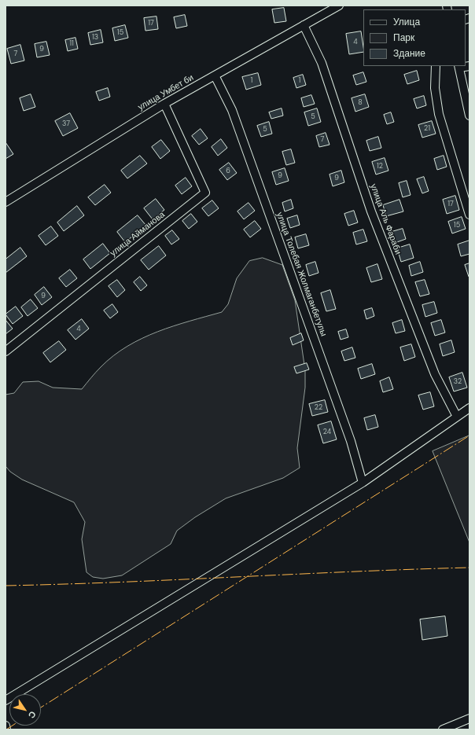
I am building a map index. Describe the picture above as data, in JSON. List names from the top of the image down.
{
  "streets": {
    "street": [
      "улица Умбет би",
      "улица Аль Фараби",
      "улица Айманова",
      "улица Толебая Жолмаганбетулы"
    ]
  },
  "crossings": [
    ["улица Умбет би", "улица Аль Фараби"],
    ["улица Умбет би", "улица Айманова"],
    ["улица Умбет би", "улица Толебая Жолмаганбетулы"]
  ],
  "house_numbers": [
    "17",
    "15",
    "13",
    "4",
    "11",
    "9",
    "7",
    "1",
    "1",
    "8",
    "5",
    "37",
    "21",
    "5",
    "7",
    "12",
    "6",
    "9",
    "9",
    "17",
    "15",
    "9",
    "4",
    "32",
    "22",
    "24"
  ],
  "legend": ["Улица", "Парк", "Здание"],
  "north": "bottom right"
}
